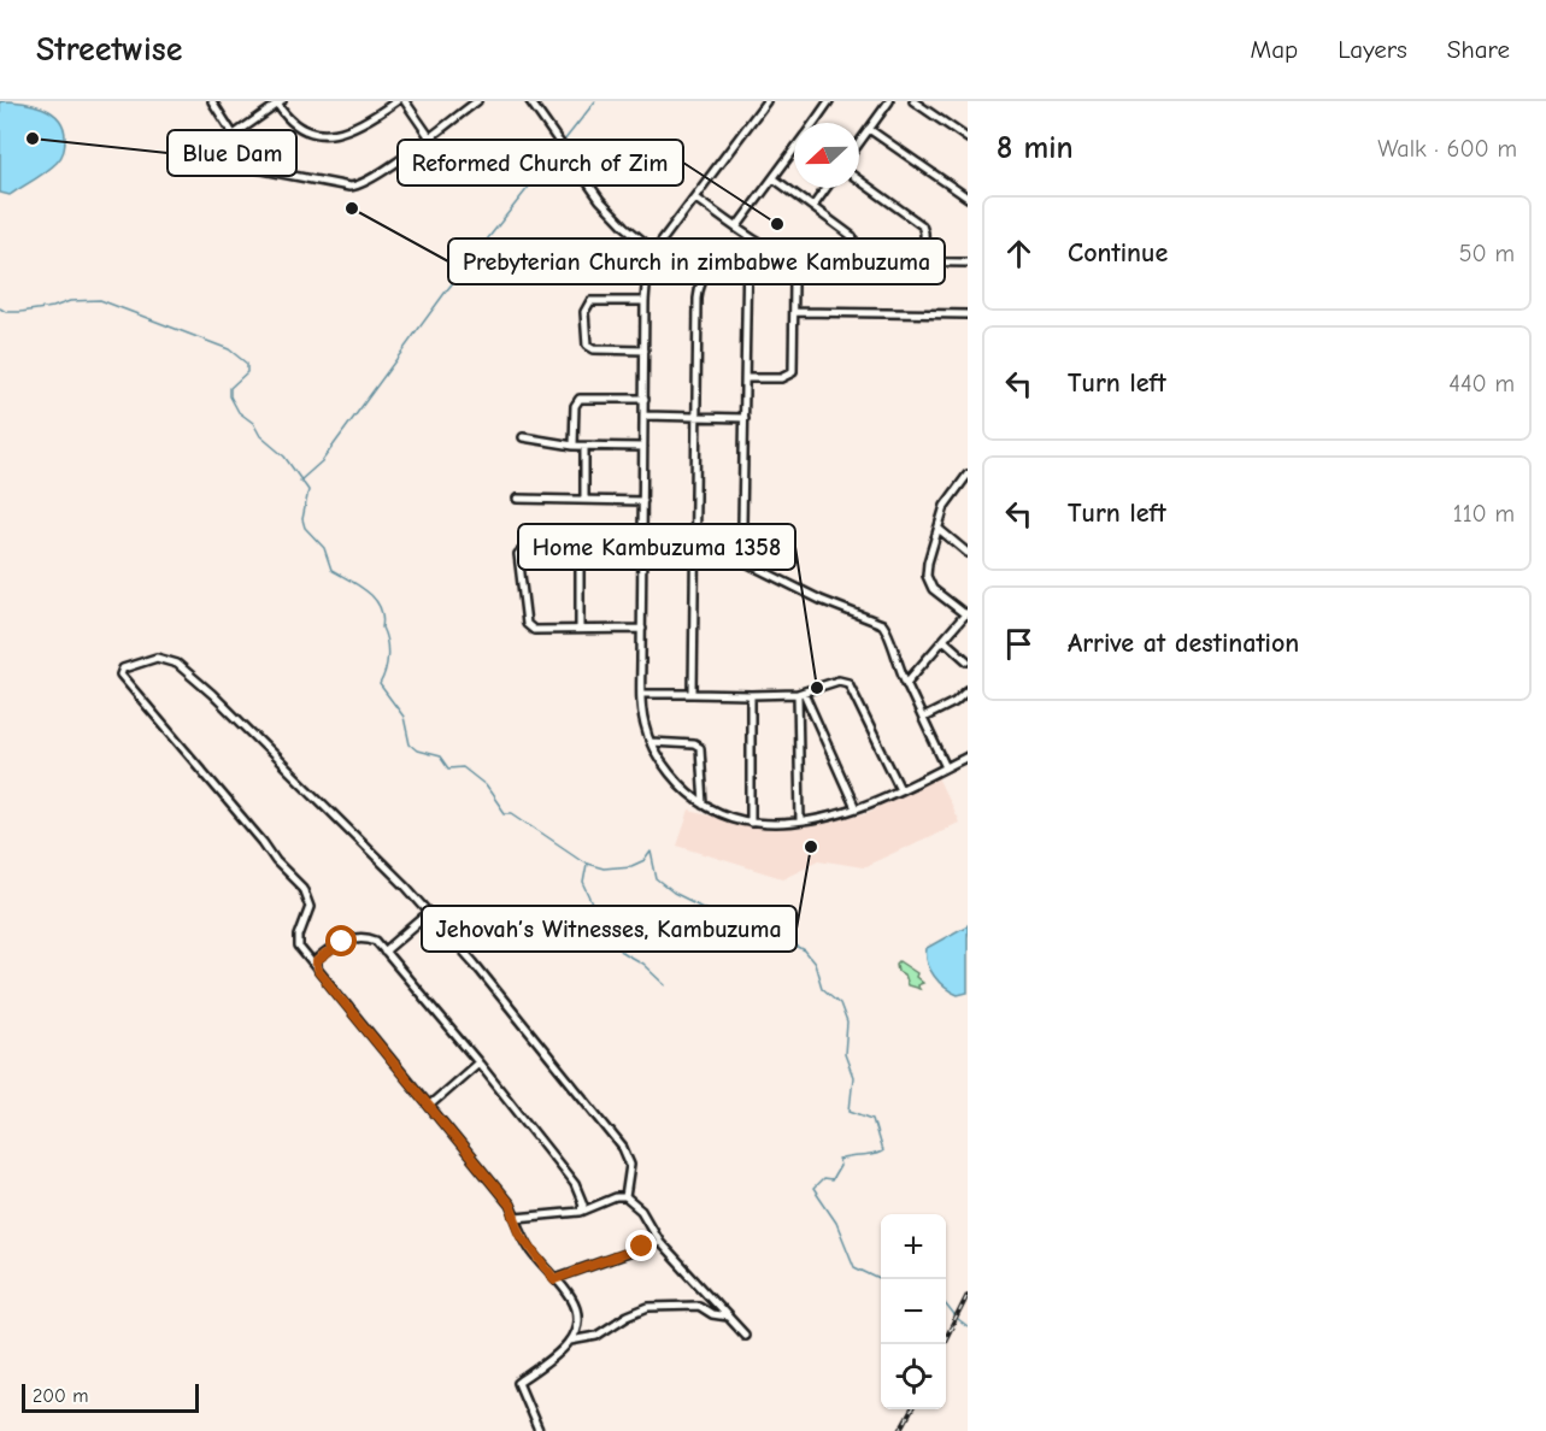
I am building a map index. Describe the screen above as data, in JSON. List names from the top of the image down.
{
  "places": [
    "Blue Dam",
    "Prebyterian Church in zimbabwe Kambuzuma",
    "Reformed Church of Zim",
    "Home Kambuzuma 1358",
    "Jehovah’s Witnesses, Kambuzuma"
  ],
  "scale_bar": "200 m",
  "north": "left",
  "page": {
    "header": "Streetwise",
    "nav": ["Map", "Layers", "Share"],
    "heading": ["8 min", "Walk · 600 m"],
    "list": [
      ["Continue", "50 m"],
      ["Turn left", "440 m"],
      ["Turn left", "110 m"],
      "Arrive at destination"
    ],
    "map_buttons": ["+", "−"],
    "scale": "200 m"
  }
}
